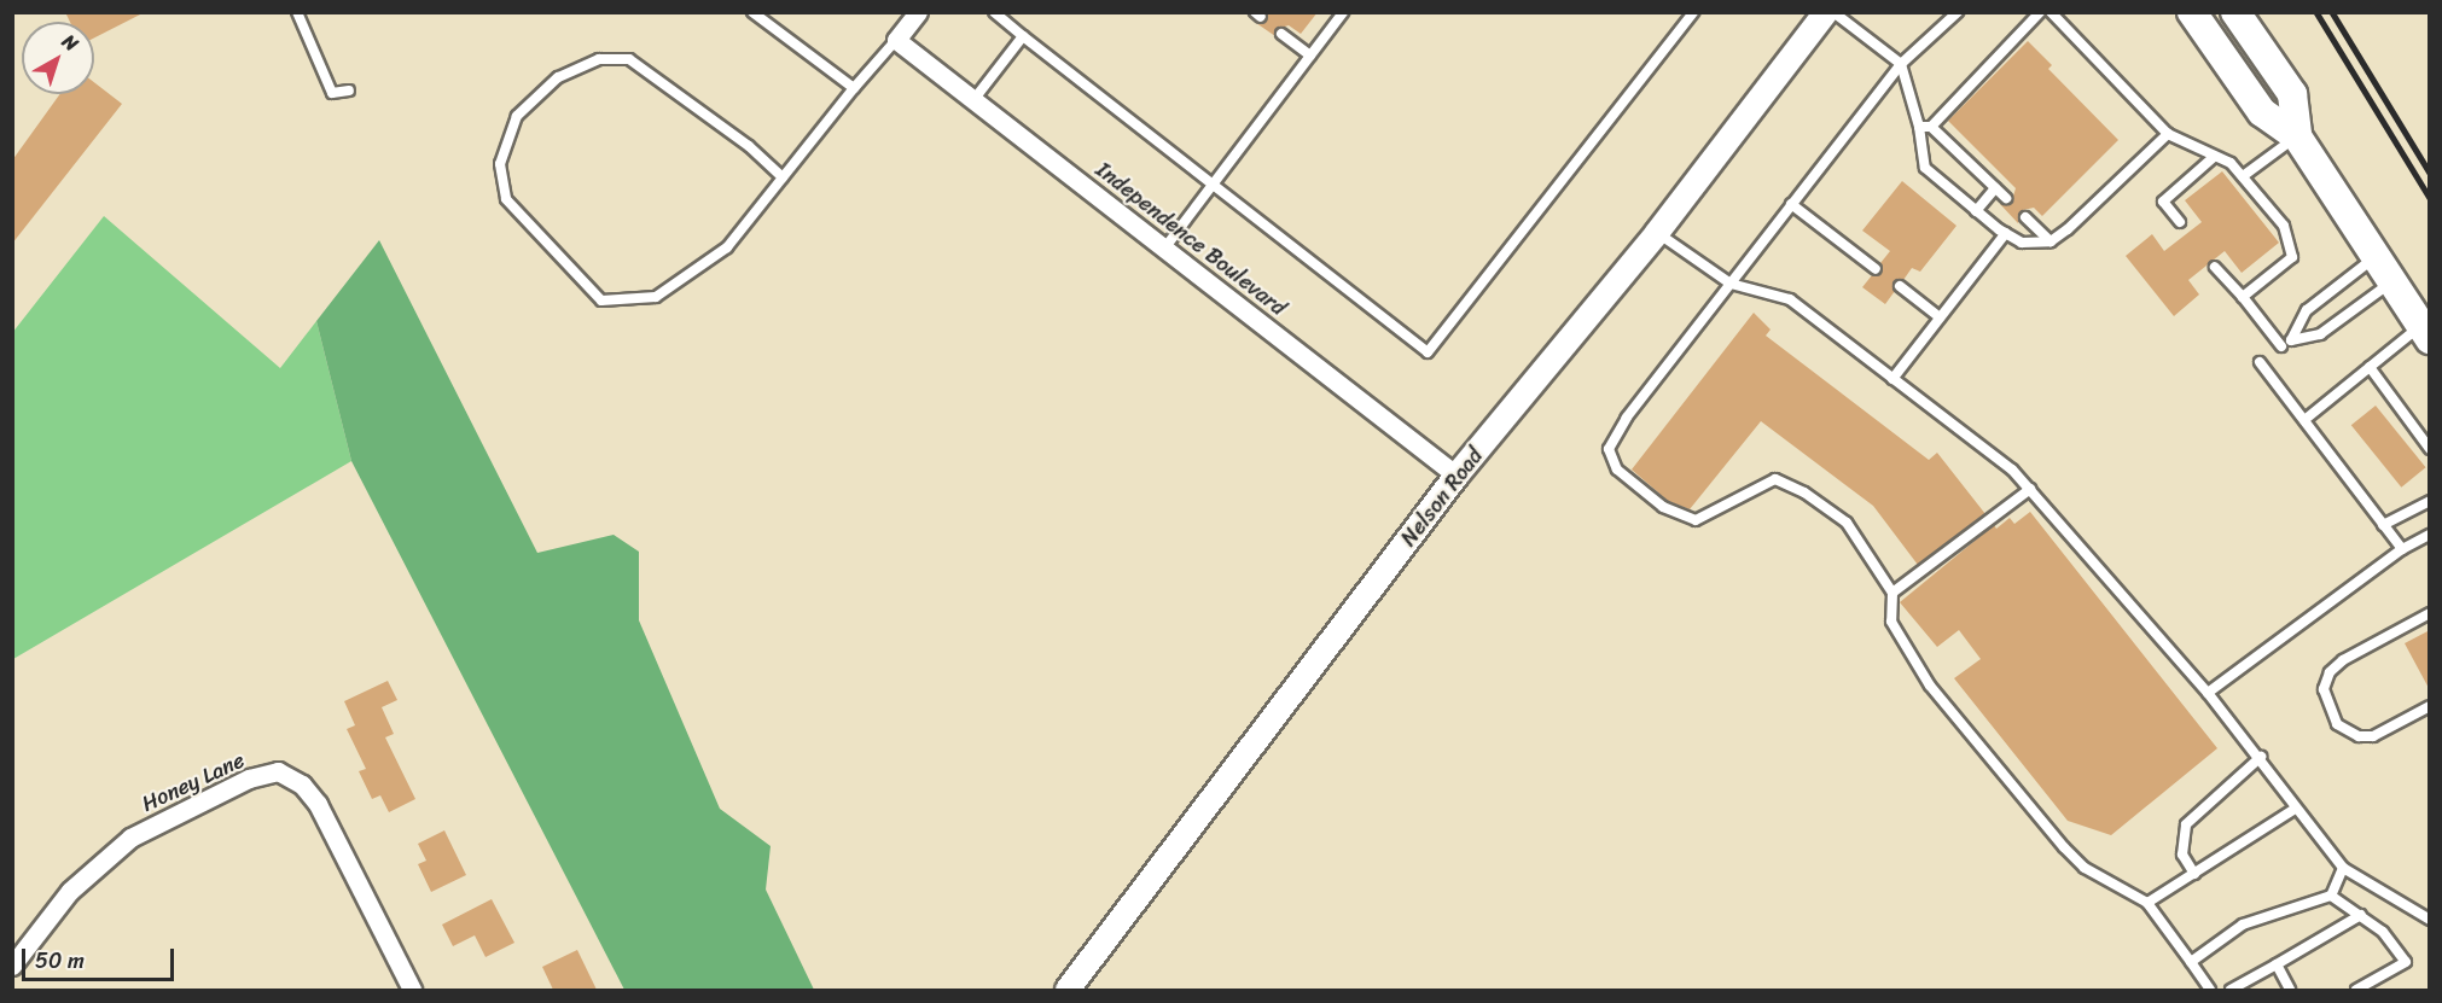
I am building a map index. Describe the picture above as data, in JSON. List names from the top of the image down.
{
  "streets": {
    "street": ["Independence Boulevard", "Nelson Road", "Honey Lane"]
  },
  "crossings": [
    ["Independence Boulevard", "Nelson Road"]
  ],
  "scale_bar": "50 m",
  "north": "top right"
}
